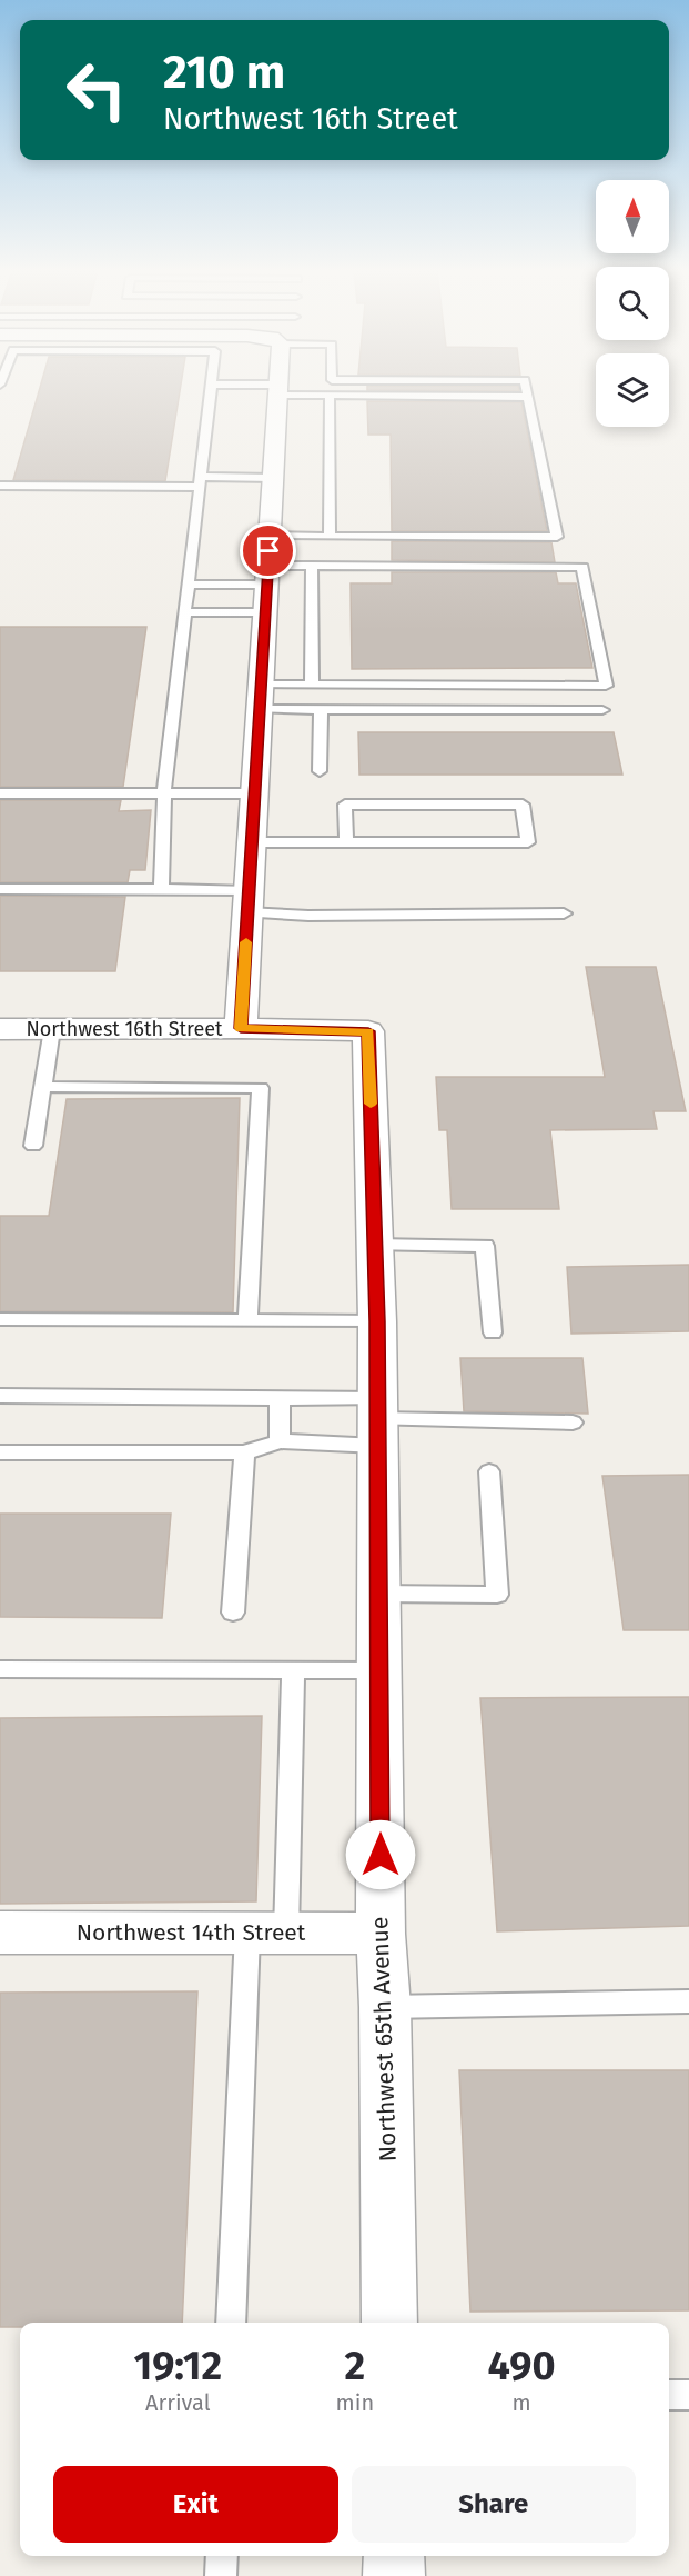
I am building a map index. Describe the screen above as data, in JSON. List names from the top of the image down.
{
  "streets": {
    "street": ["Northwest 16th Street", "Northwest 14th Street", "Northwest 65th Avenue"]
  },
  "crossings": [
    ["Northwest 16th Street", "Northwest 65th Avenue"],
    ["Northwest 14th Street", "Northwest 65th Avenue"]
  ],
  "north": "top",
  "page": {
    "turn": ["210 m", "Northwest 16th Street"],
    "eta": [
      "19:12",
      "Arrival",
      "2",
      "min",
      "490",
      "m"
    ],
    "buttons": ["Exit", "Share"]
  }
}
